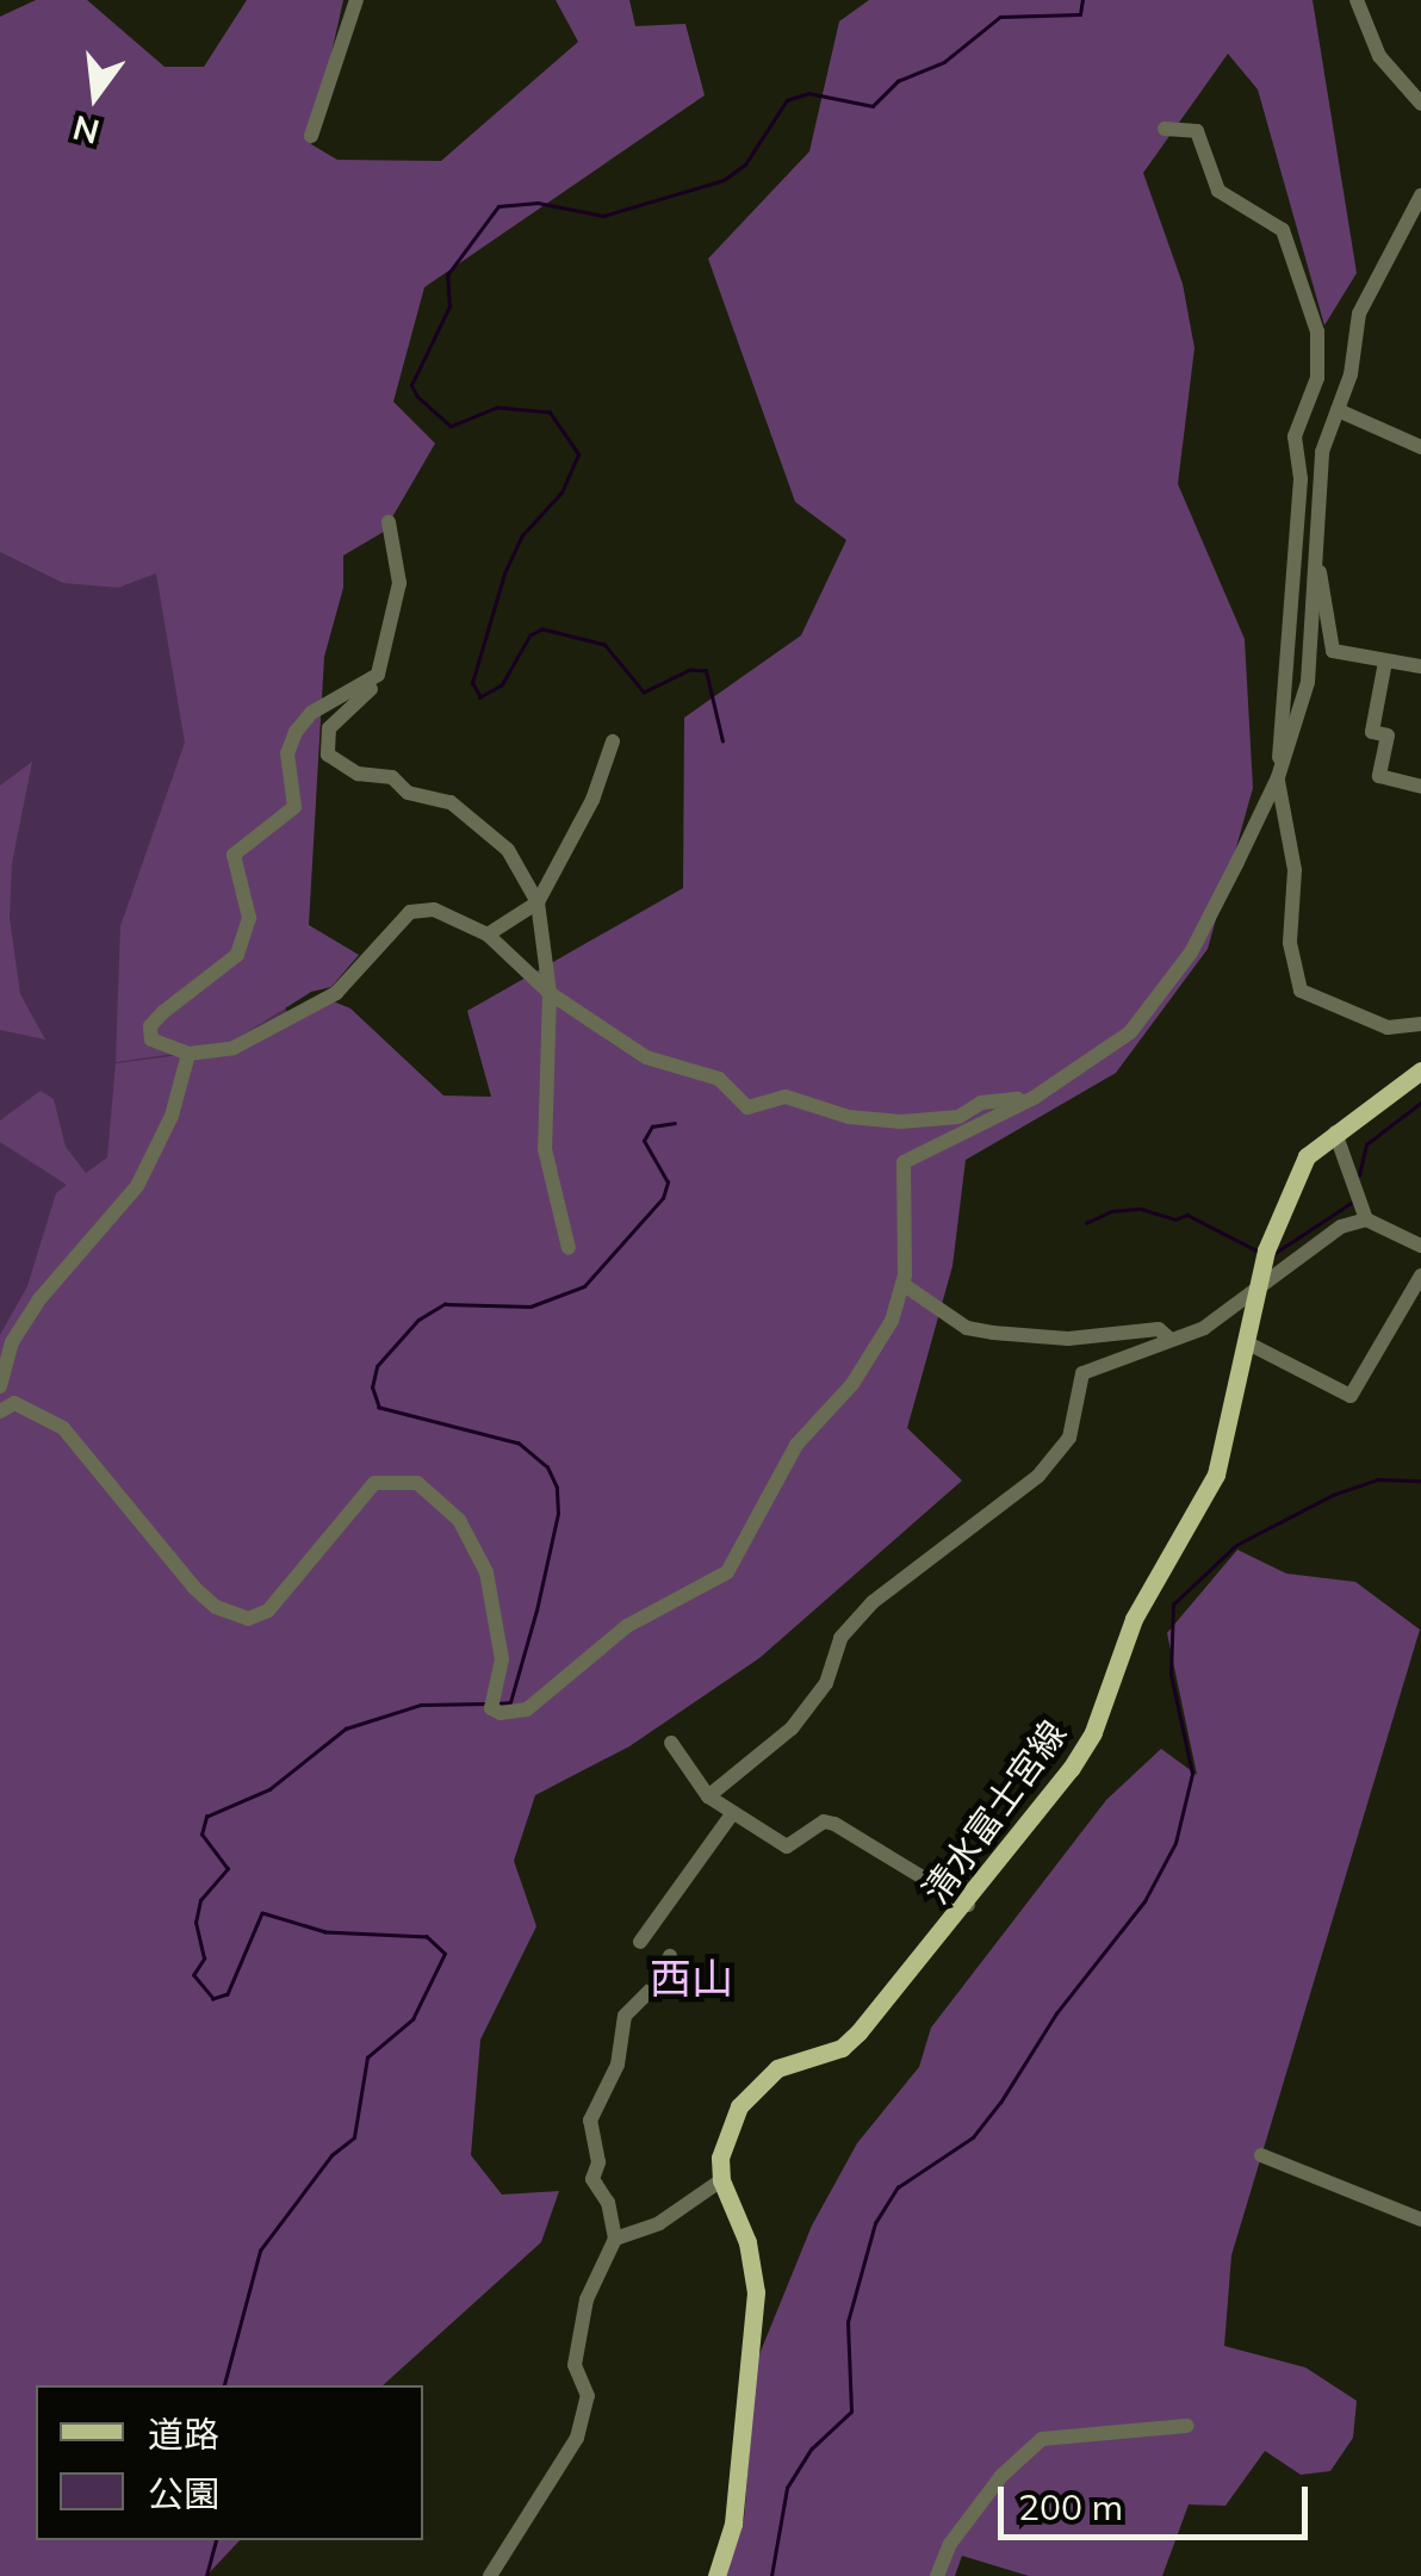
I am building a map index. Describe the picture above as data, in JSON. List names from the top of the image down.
{
  "streets": {
    "main road": ["清水富士宮線"]
  },
  "districts": ["西山"],
  "legend": ["道路", "公園"],
  "scale_bar": "200 m",
  "north": "bottom"
}
